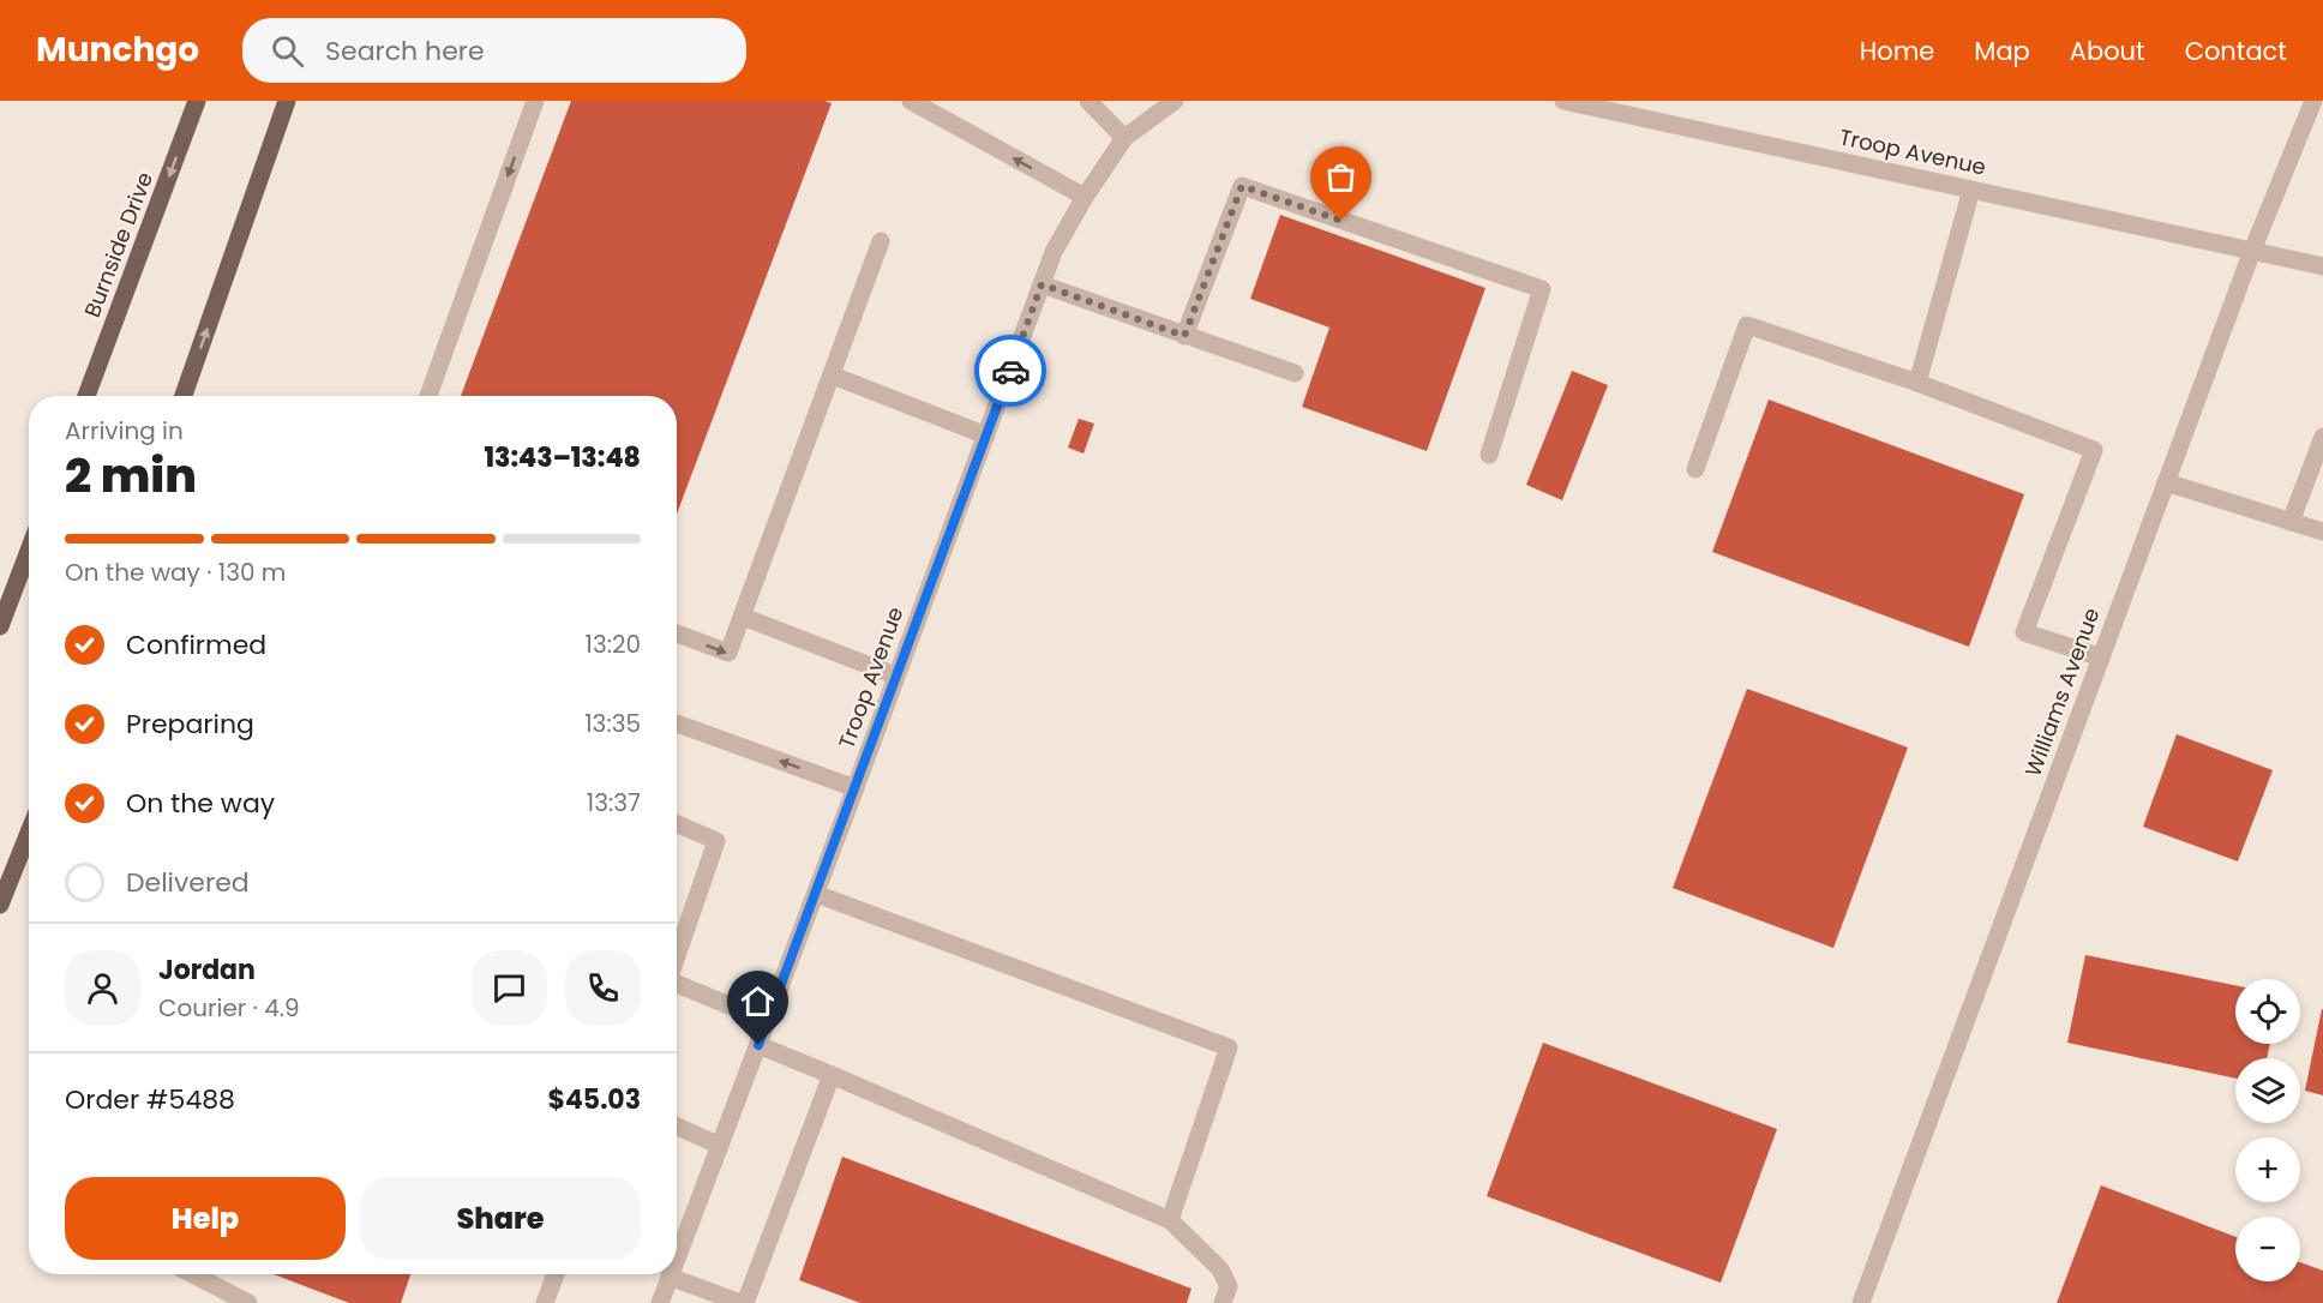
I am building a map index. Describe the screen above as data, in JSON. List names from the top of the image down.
{
  "streets": {
    "main road": ["Burnside Drive"],
    "street": ["Troop Avenue", "Williams Avenue"]
  },
  "crossings": [
    ["Troop Avenue", "Williams Avenue"]
  ],
  "page": {
    "header": "Munchgo",
    "search": "Search here",
    "nav": [
      "Home",
      "Map",
      "About",
      "Contact"
    ],
    "heading": ["2 min", "Arriving in", "13:43–13:48"],
    "panel": [
      "Jordan",
      "Courier · 4.9",
      "Order #5488",
      "$45.03"
    ],
    "bar": "On the way · 130 m",
    "list": [
      ["Confirmed", "13:20"],
      ["Preparing", "13:35"],
      ["On the way", "13:37"],
      "Delivered"
    ],
    "map_buttons": ["+", "−"],
    "buttons": ["Help", "Share"]
  }
}
